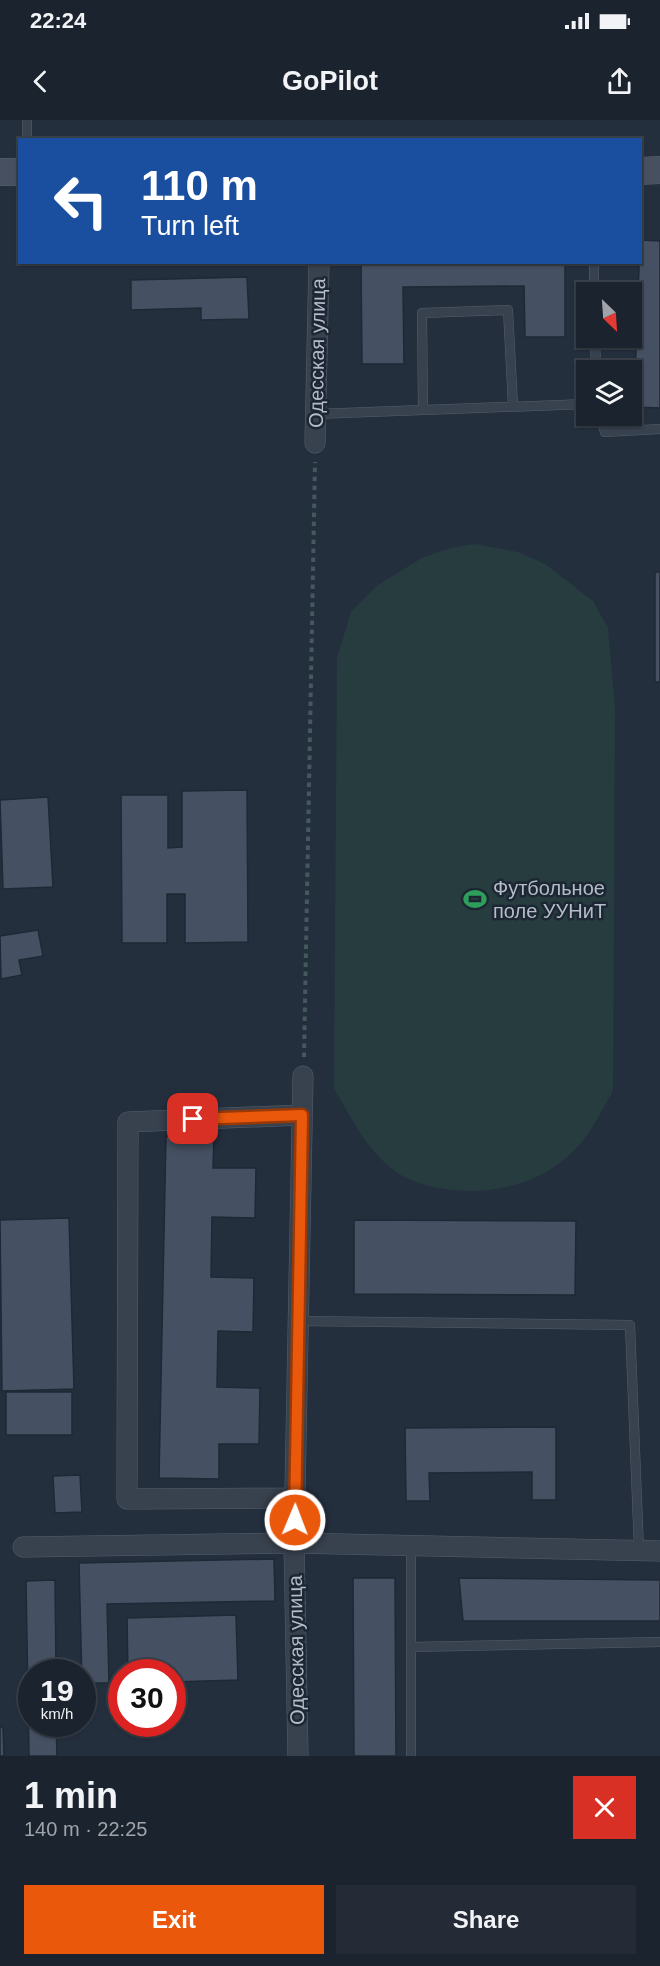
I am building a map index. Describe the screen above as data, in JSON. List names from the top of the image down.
{
  "streets": {
    "street": ["Одесская улица"]
  },
  "places": {
    "sports": ["Футбольное поле УУНиТ"]
  },
  "north": "bottom right",
  "page": {
    "status": "22:24",
    "header": "GoPilot",
    "turn": ["110 m", "Turn left"],
    "speed": "19 km/h",
    "limit": "30",
    "heading": ["1 min", "140 m · 22:25"],
    "buttons": ["Exit", "Share"]
  }
}
